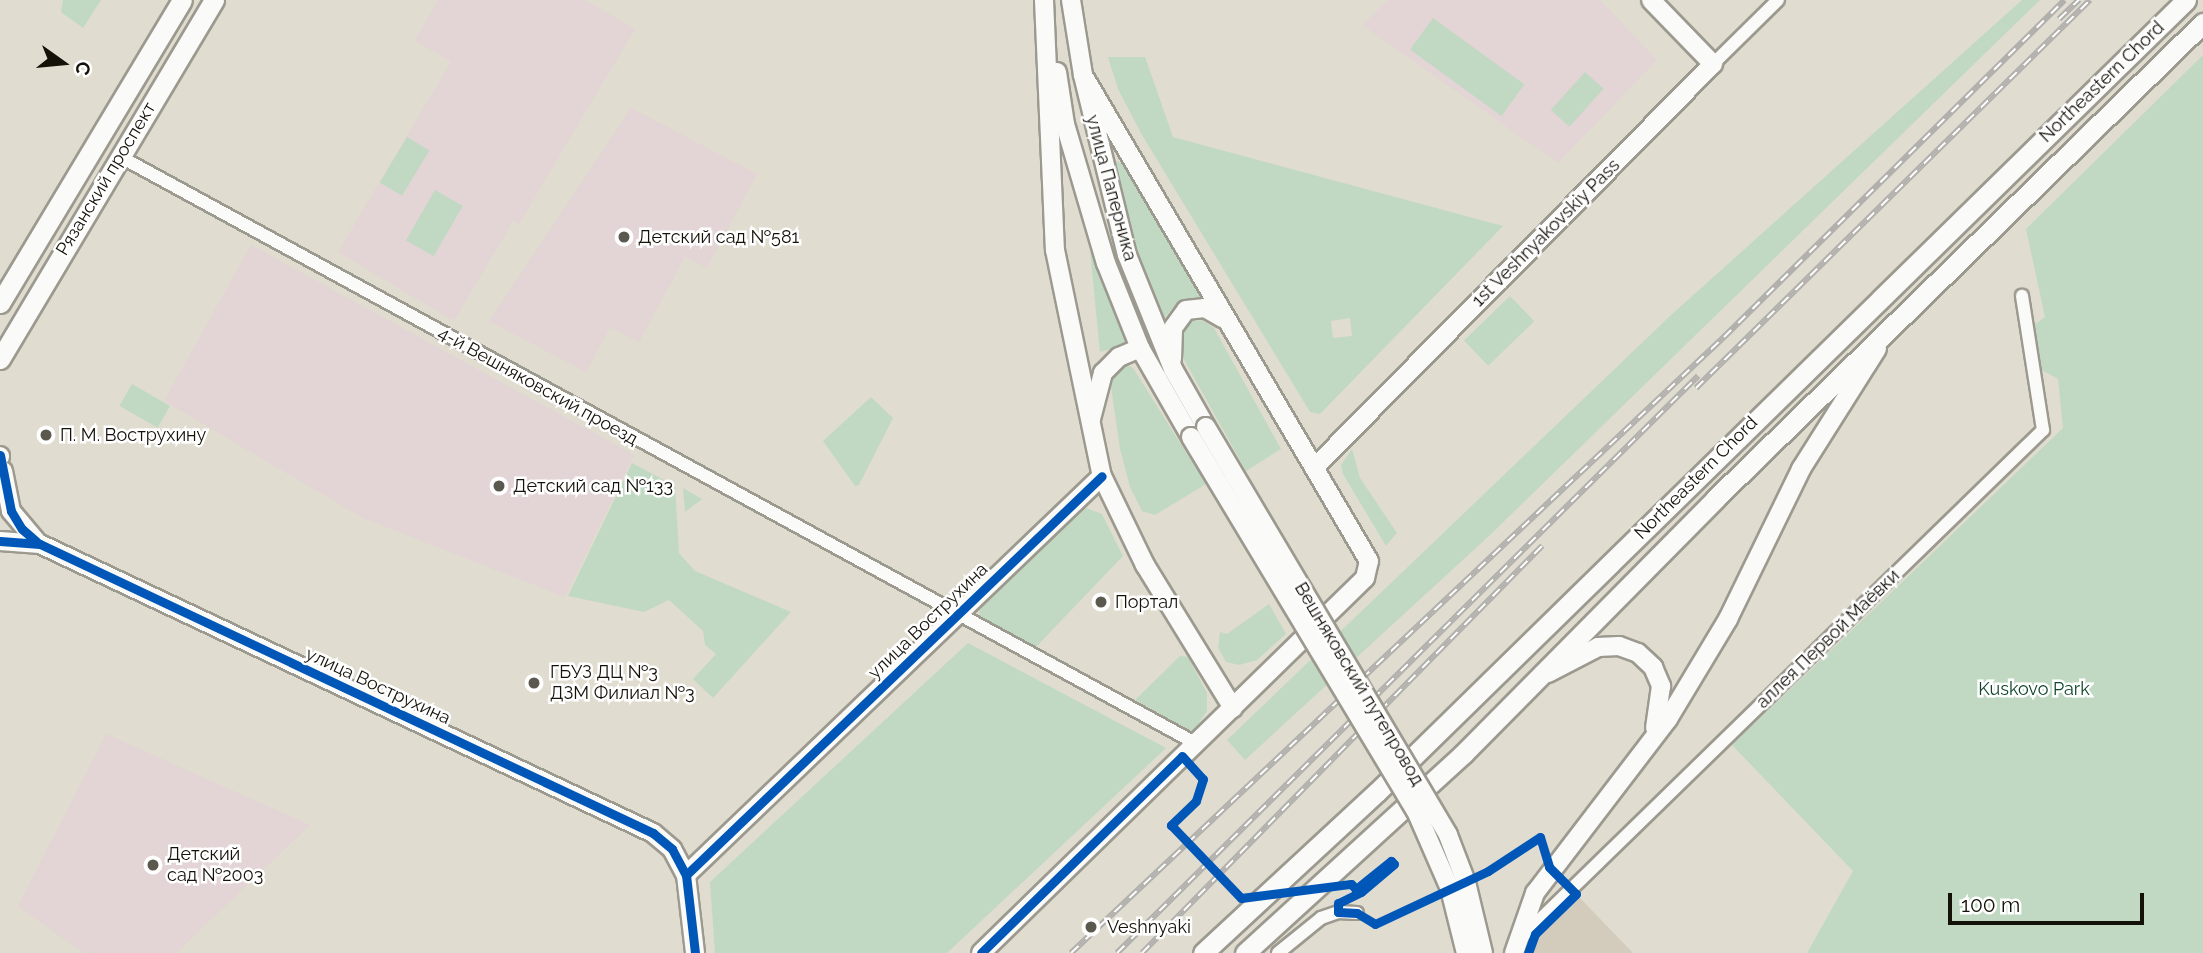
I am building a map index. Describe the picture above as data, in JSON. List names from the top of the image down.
{
  "streets": {
    "main road": ["Northeastern Chord", "Рязанский проспект"],
    "street": [
      "улица Паперника",
      "1st Veshnyakovskiy Pass",
      "4-й Вешняковский проезд",
      "улица Вострухина",
      "аллея Первой Маёвки",
      "Вешняковский путепровод"
    ]
  },
  "crossings": [
    ["Рязанский проспект", "4-й Вешняковский проезд"],
    ["улица Паперника", "Вешняковский путепровод"],
    ["4-й Вешняковский проезд", "улица Вострухина"]
  ],
  "parks": ["Kuskovo Park"],
  "places": [
    "Детский сад №581",
    "П. М. Вострухину",
    "Детский сад №133",
    "Портал",
    "ГБУЗ ДЦ №3 ДЗМ Филиал №3",
    "Детский сад №2003",
    "Veshnyaki"
  ],
  "scale_bar": "100 m",
  "north": "right"
}
